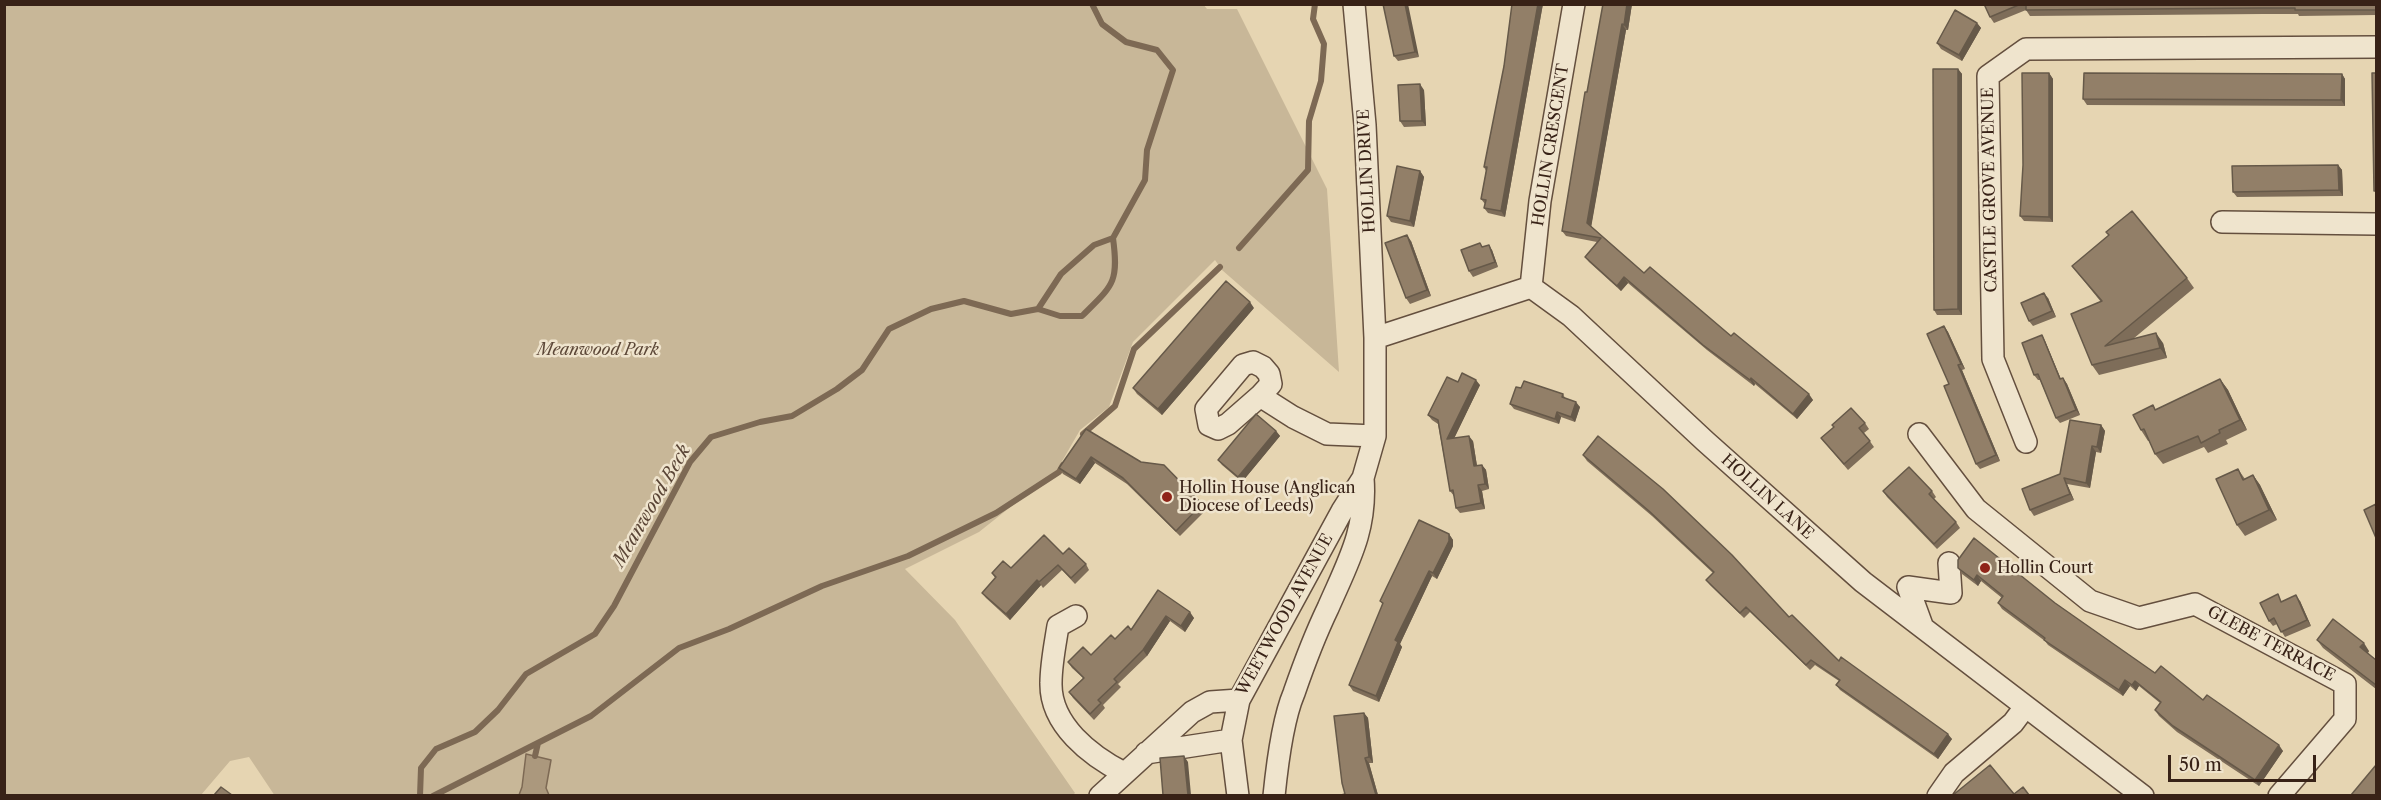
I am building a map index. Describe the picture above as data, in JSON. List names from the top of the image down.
{
  "streets": {
    "street": [
      "HOLLIN CRESCENT",
      "HOLLIN DRIVE",
      "CASTLE GROVE AVENUE",
      "HOLLIN LANE",
      "WEETWOOD AVENUE",
      "GLEBE TERRACE"
    ]
  },
  "crossings": [
    ["HOLLIN CRESCENT", "HOLLIN LANE"],
    ["HOLLIN DRIVE", "WEETWOOD AVENUE"]
  ],
  "water": ["Meanwood Beck"],
  "parks": ["Meanwood Park"],
  "places": ["Hollin House (Anglican Diocese of Leeds)", "Hollin Court"],
  "scale_bar": "50 m"
}
